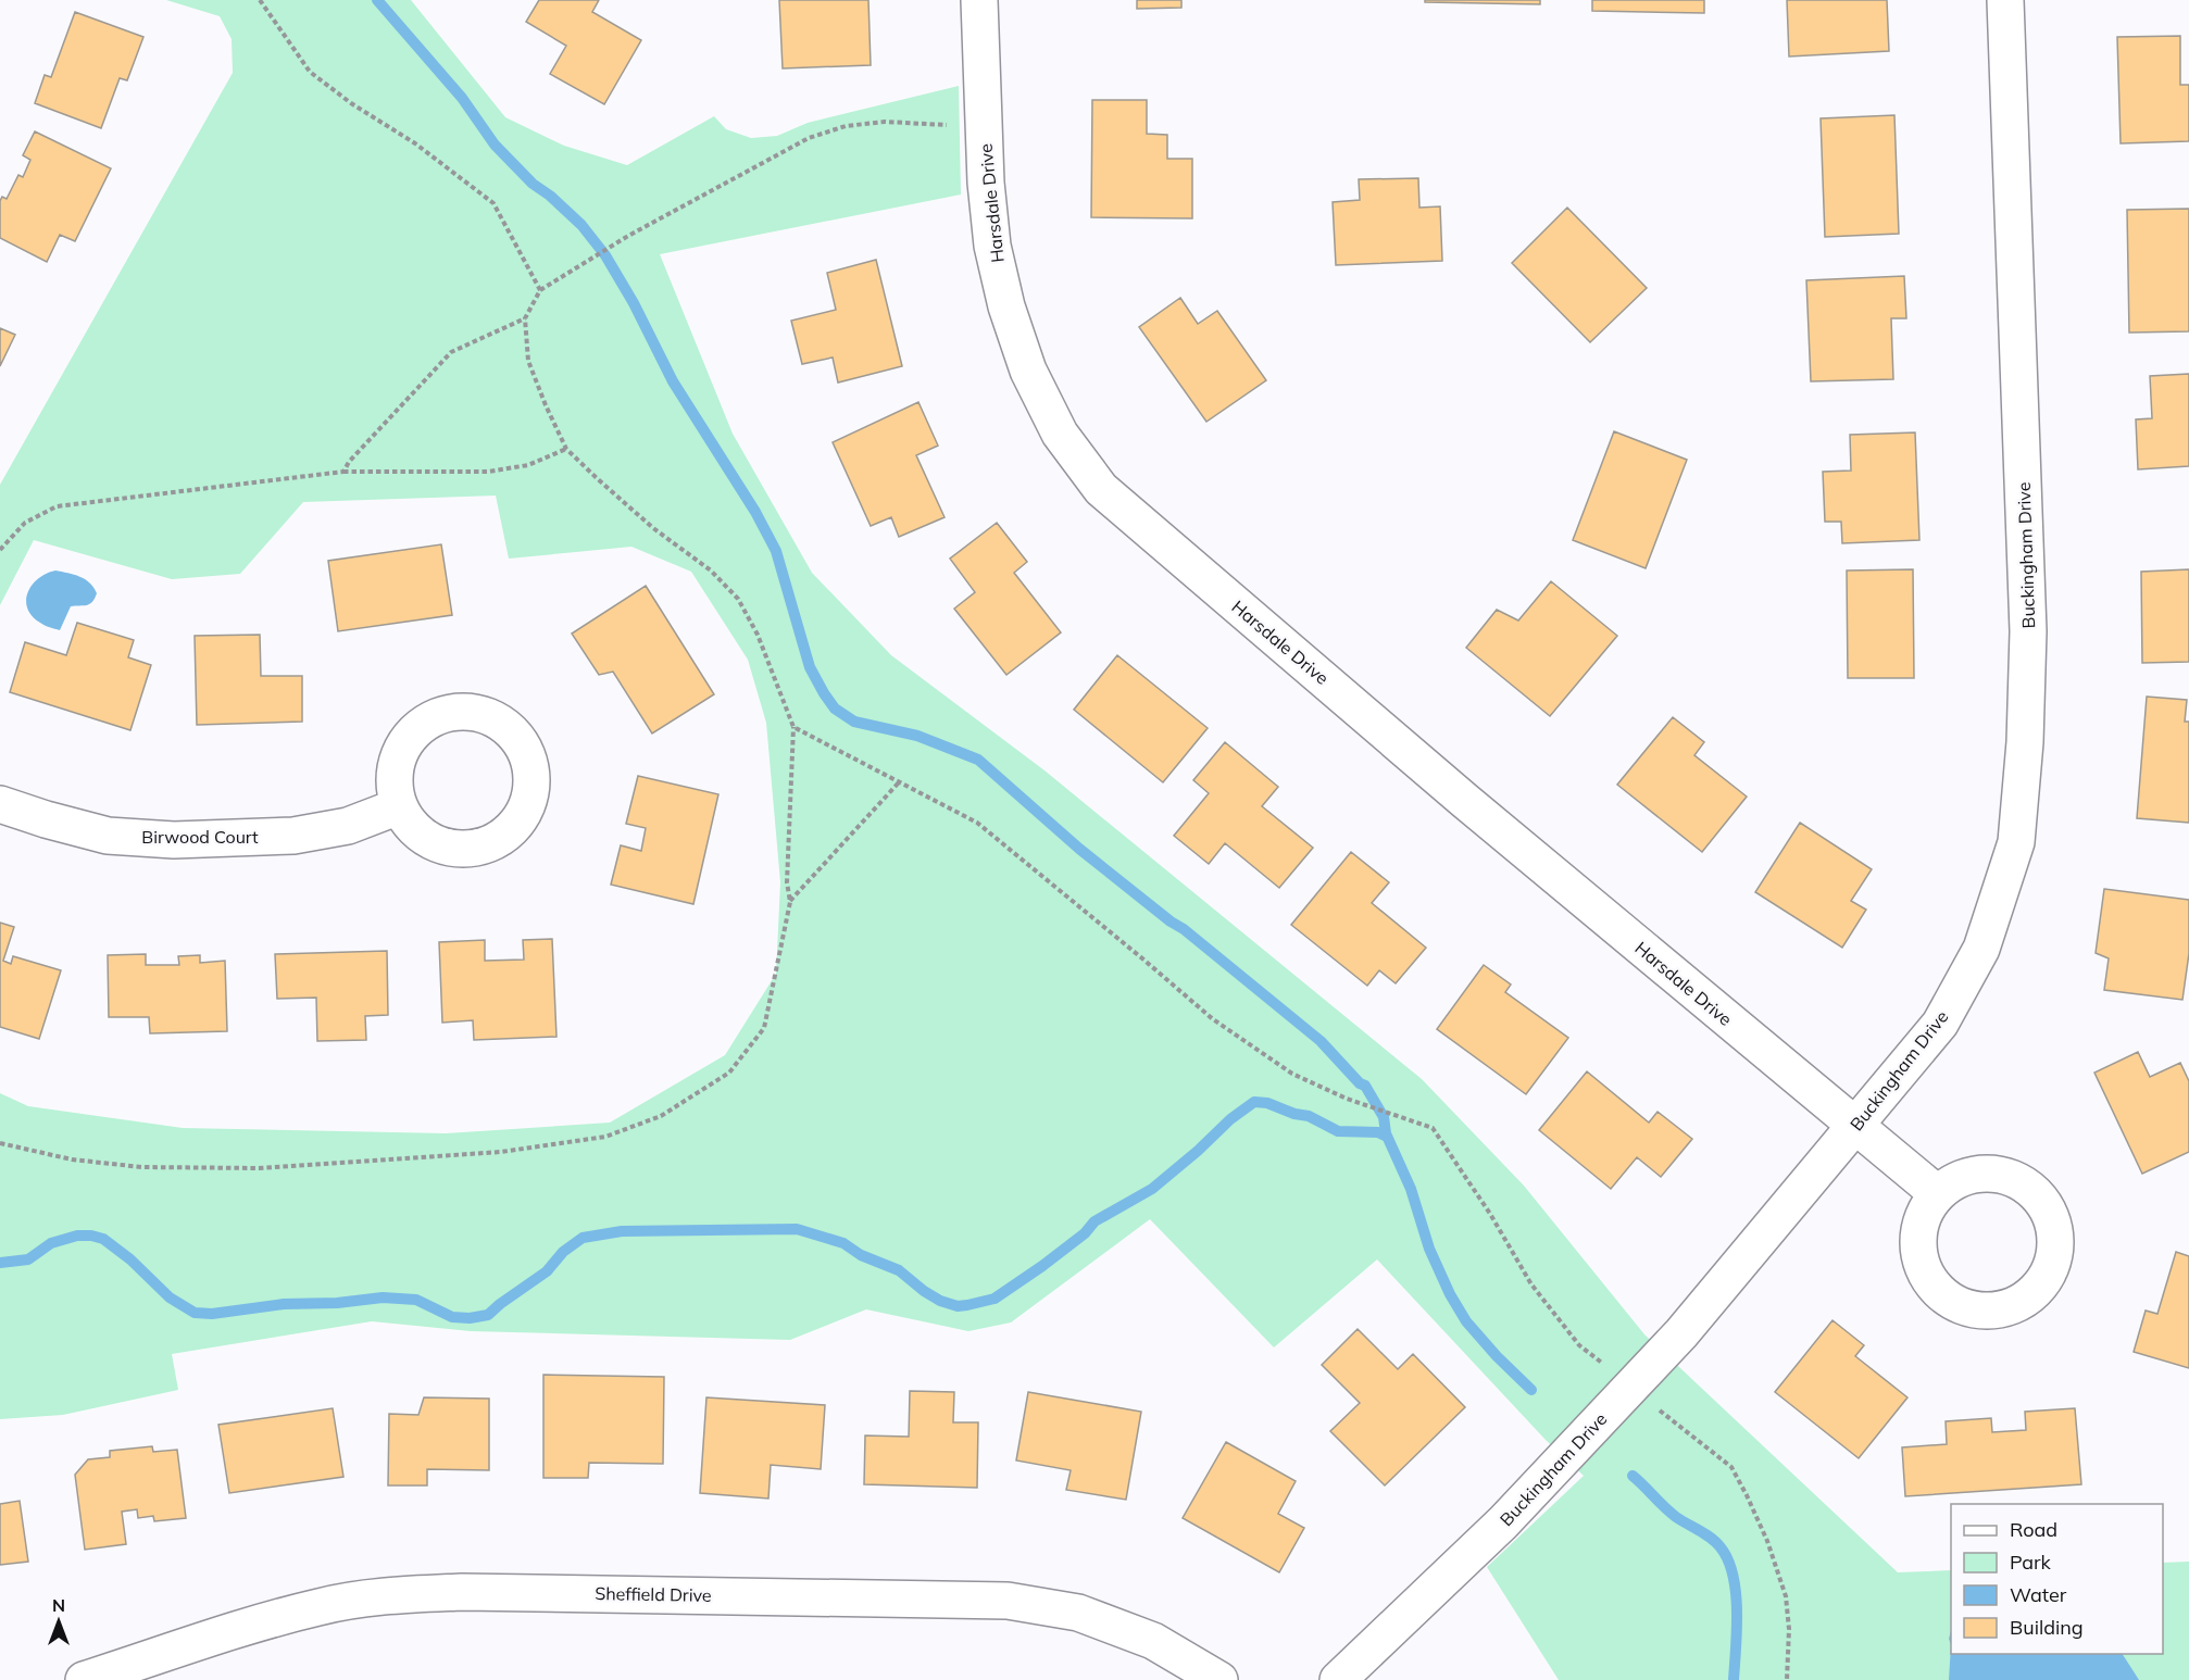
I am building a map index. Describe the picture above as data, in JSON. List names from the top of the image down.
{
  "streets": {
    "street": [
      "Harsdale Drive",
      "Buckingham Drive",
      "Birwood Court",
      "Sheffield Drive"
    ]
  },
  "crossings": [
    ["Harsdale Drive", "Buckingham Drive"]
  ],
  "legend": [
    "Road",
    "Park",
    "Water",
    "Building"
  ],
  "north": "top"
}
